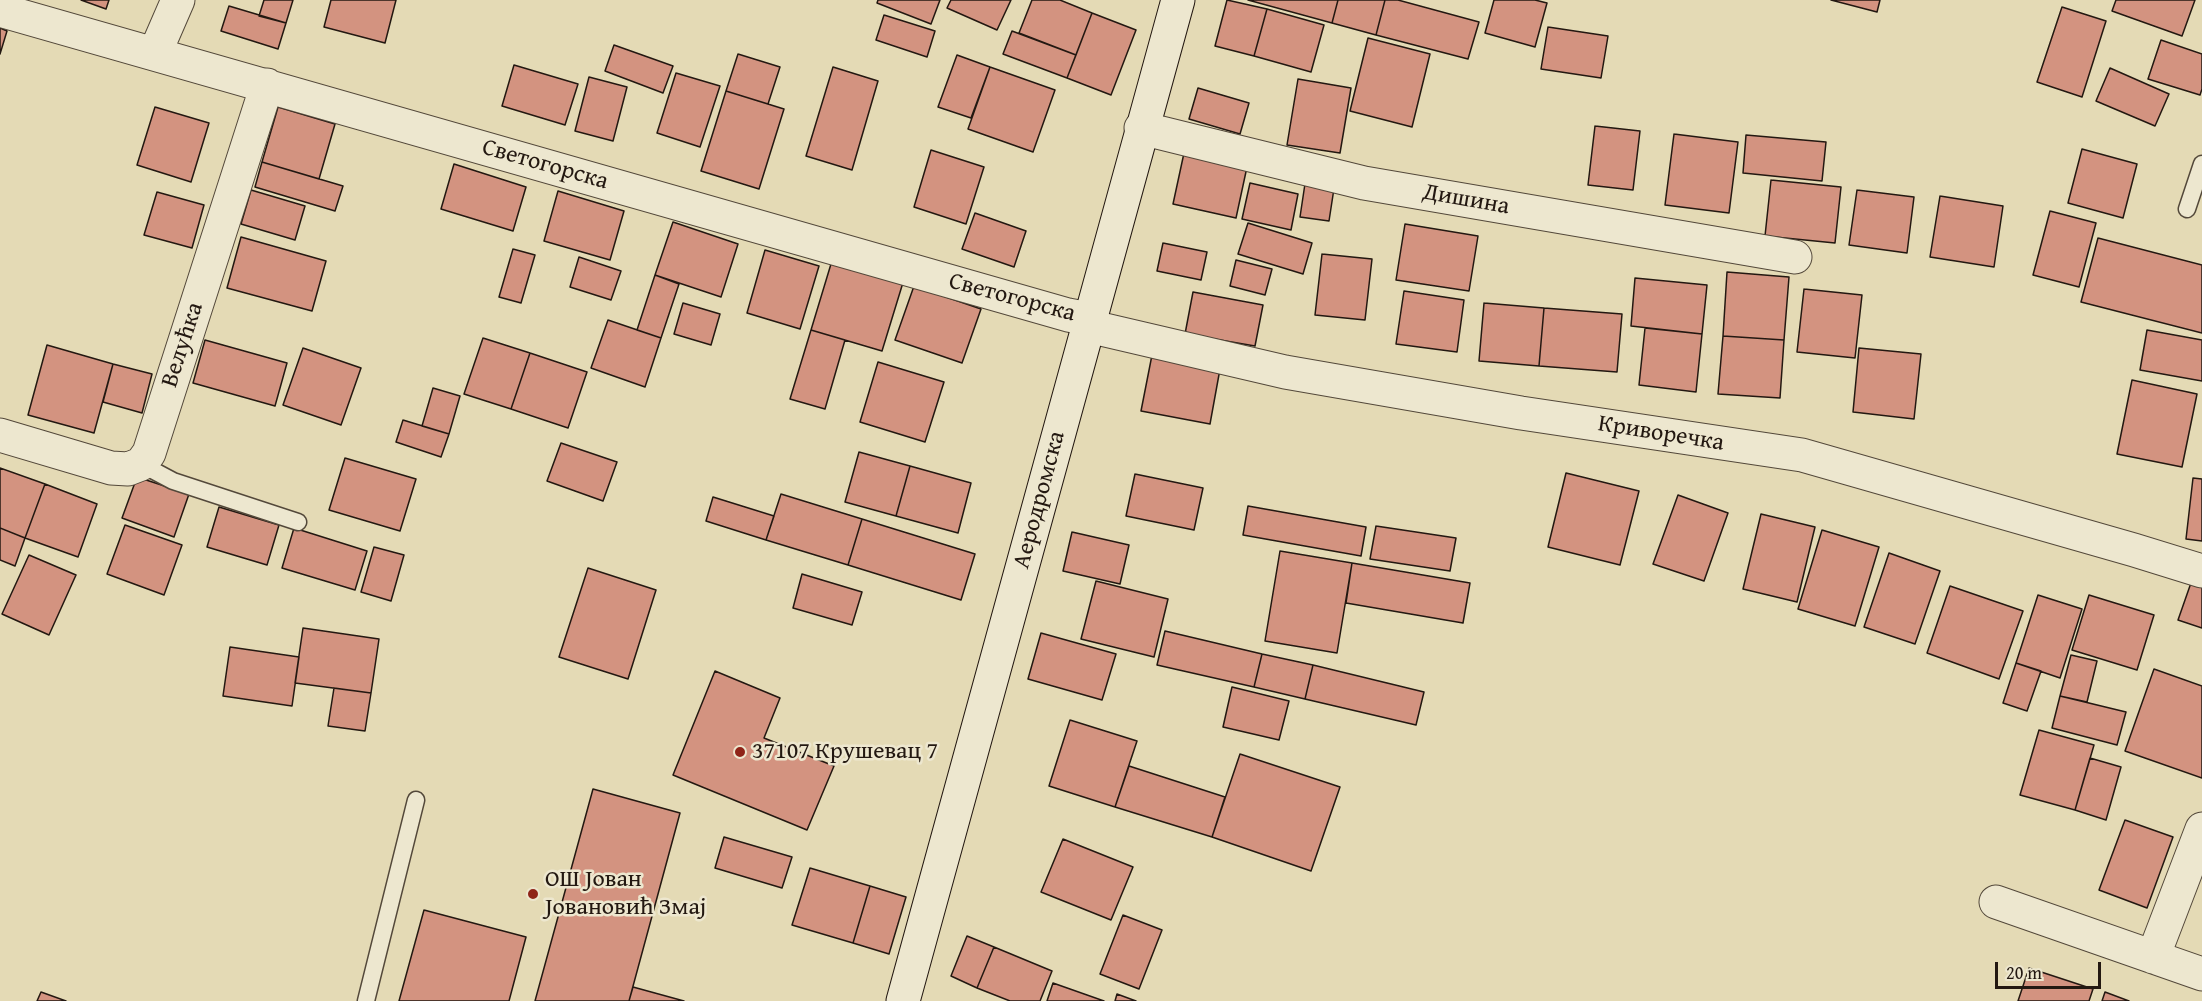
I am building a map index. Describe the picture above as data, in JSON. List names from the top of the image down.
{
  "streets": {
    "street": [
      "Светогорска",
      "Дишина",
      "Велућка",
      "Криворечка",
      "Аеродромска"
    ]
  },
  "crossings": [
    ["Светогорска", "Велућка"],
    ["Светогорска", "Криворечка"],
    ["Светогорска", "Аеродромска"],
    ["Дишина", "Аеродромска"],
    ["Криворечка", "Аеродромска"]
  ],
  "places": ["37107 Крушевац 7", "ОШ Јован Јовановић Змај"],
  "scale_bar": "20 m"
}
